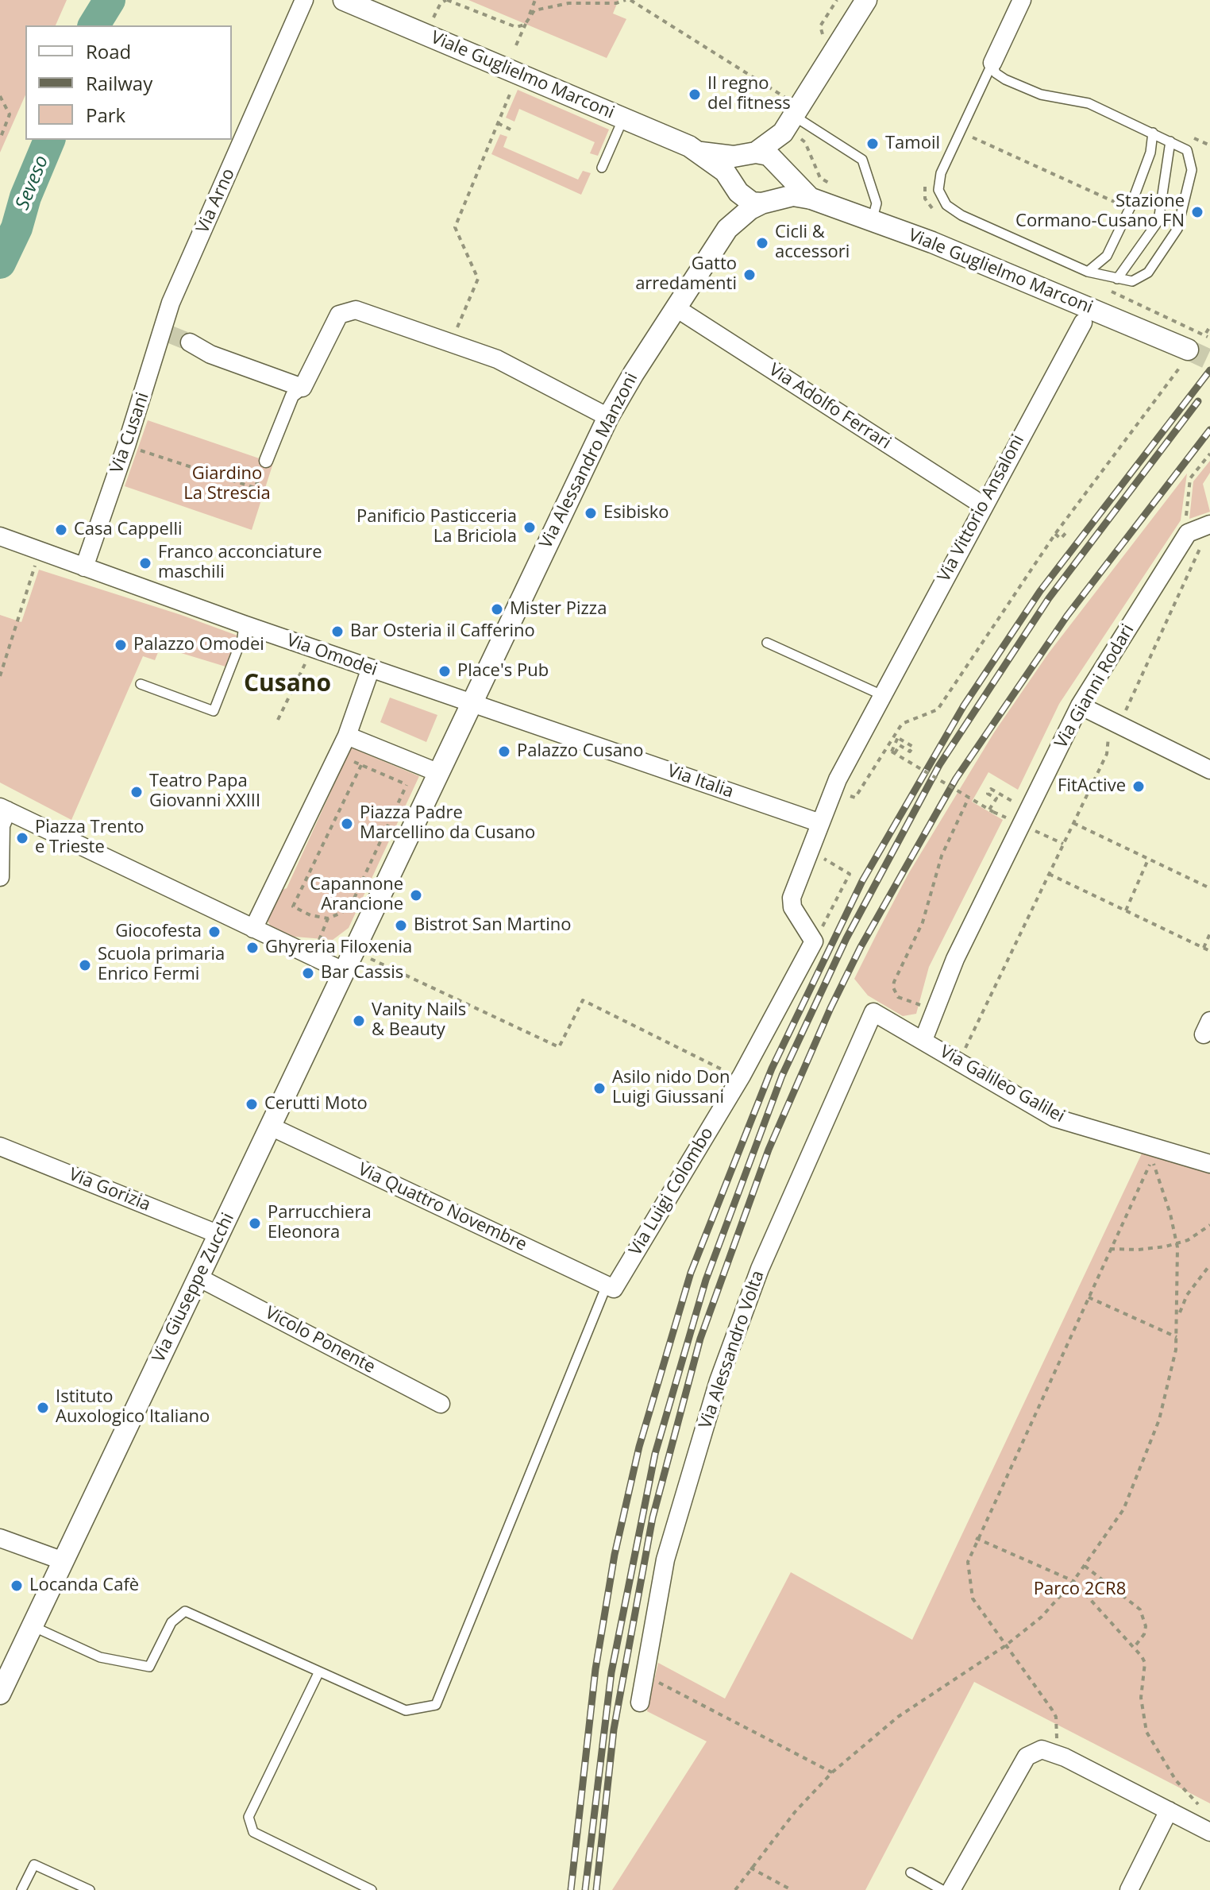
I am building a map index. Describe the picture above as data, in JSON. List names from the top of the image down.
{
  "streets": {
    "street": [
      "Viale Guglielmo Marconi",
      "Via Arno",
      "Via Adolfo Ferrari",
      "Via Cusani",
      "Via Alessandro Manzoni",
      "Via Vittorio Ansaloni",
      "Via Omodei",
      "Via Gianni Rodari",
      "Via Italia",
      "Via Galileo Galilei",
      "Via Gorizia",
      "Via Luigi Colombo",
      "Via Quattro Novembre",
      "Via Giuseppe Zucchi",
      "Vicolo Ponente",
      "Via Alessandro Volta"
    ]
  },
  "crossings": [
    ["Via Arno", "Via Cusani"],
    ["Via Adolfo Ferrari", "Via Alessandro Manzoni"],
    ["Via Adolfo Ferrari", "Via Vittorio Ansaloni"],
    ["Via Cusani", "Via Omodei"],
    ["Via Alessandro Manzoni", "Via Omodei"],
    ["Via Alessandro Manzoni", "Via Italia"],
    ["Via Alessandro Manzoni", "Via Giuseppe Zucchi"],
    ["Via Vittorio Ansaloni", "Via Italia"],
    ["Via Omodei", "Via Italia"],
    ["Via Omodei", "Via Giuseppe Zucchi"],
    ["Via Gianni Rodari", "Via Galileo Galilei"],
    ["Via Italia", "Via Giuseppe Zucchi"],
    ["Via Galileo Galilei", "Via Alessandro Volta"],
    ["Via Gorizia", "Via Giuseppe Zucchi"],
    ["Via Luigi Colombo", "Via Quattro Novembre"],
    ["Via Quattro Novembre", "Via Giuseppe Zucchi"],
    ["Via Giuseppe Zucchi", "Vicolo Ponente"]
  ],
  "districts": ["Cusano"],
  "water": ["Seveso"],
  "parks": ["Giardino La Strescia", "Parco 2CR8"],
  "places": [
    "Il regno del fitness",
    "Tamoil",
    "Stazione Cormano-Cusano FN",
    "Cicli & accessori",
    "Gatto arredamenti",
    "Esibisko",
    "Panificio Pasticceria La Briciola",
    "Casa Cappelli",
    "Franco acconciature maschili",
    "Mister Pizza",
    "Bar Osteria il Cafferino",
    "Palazzo Omodei",
    "Place's Pub",
    "Palazzo Cusano",
    "FitActive",
    "Teatro Papa Giovanni XXIII",
    "Piazza Padre Marcellino da Cusano",
    "Piazza Trento e Trieste",
    "Capannone Arancione",
    "Bistrot San Martino",
    "Giocofesta",
    "Ghyreria Filoxenia",
    "Scuola primaria Enrico Fermi",
    "Bar Cassis",
    "Vanity Nails & Beauty",
    "Asilo nido Don Luigi Giussani",
    "Cerutti Moto",
    "Parrucchiera Eleonora",
    "Istituto Auxologico Italiano",
    "Locanda Cafè"
  ],
  "legend": ["Road", "Railway", "Park"]
}
